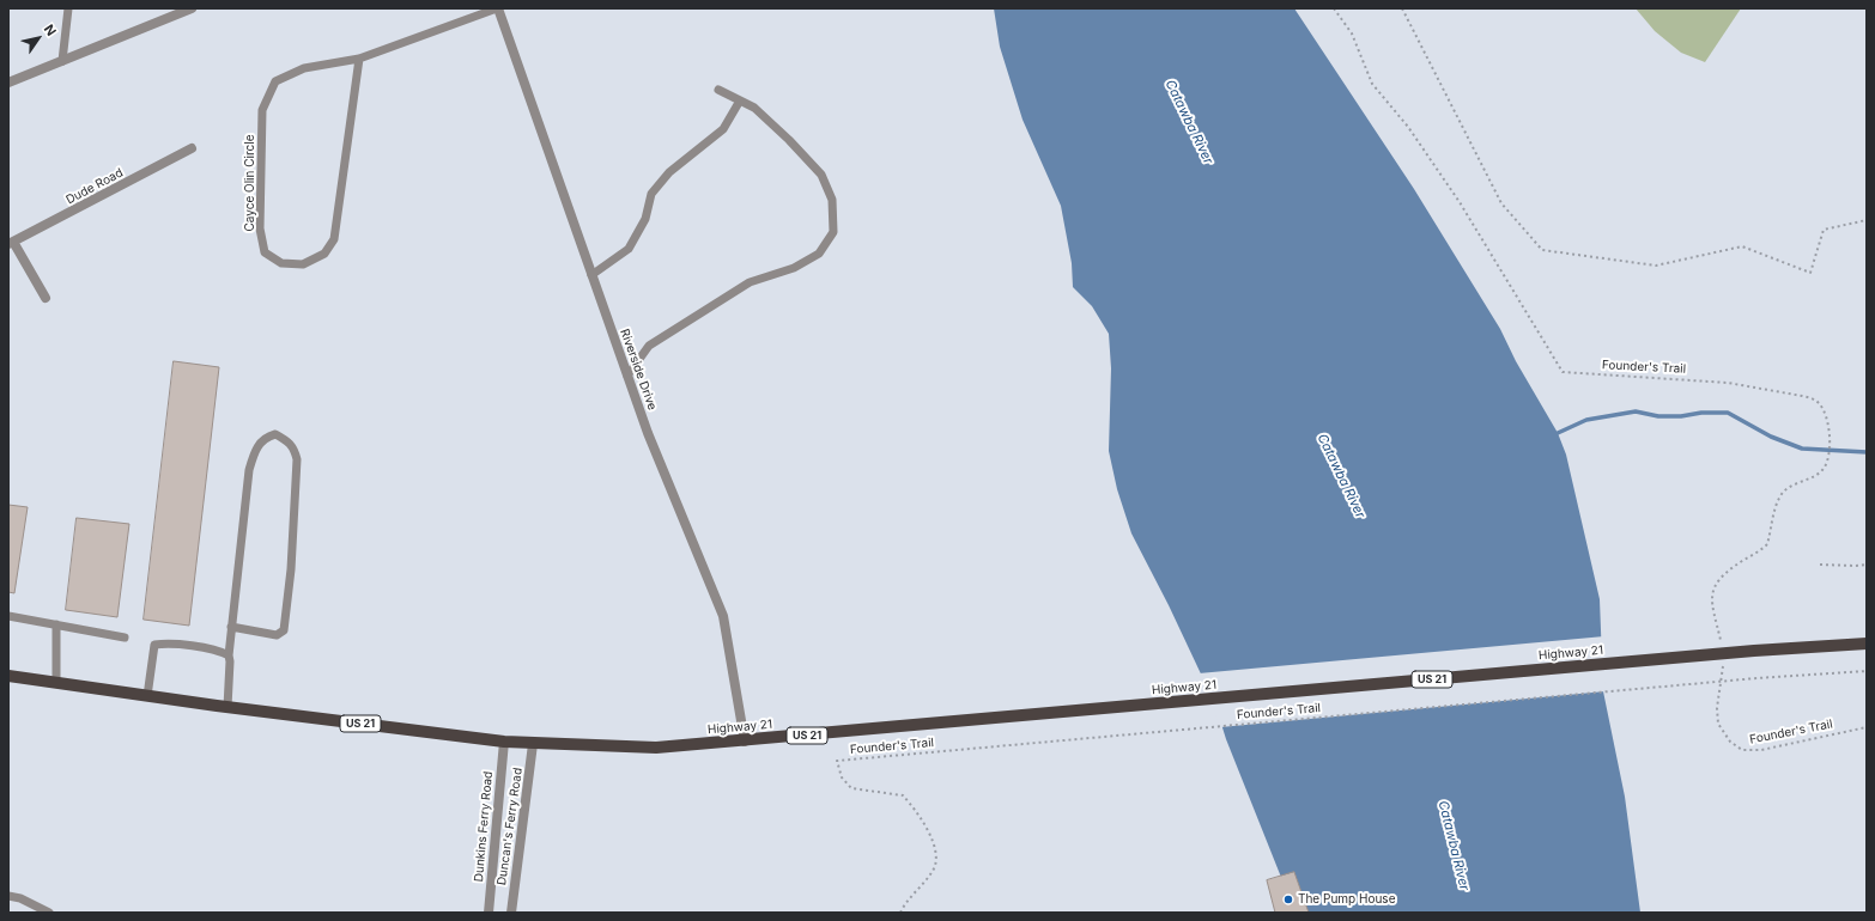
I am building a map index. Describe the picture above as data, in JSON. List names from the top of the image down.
{
  "streets": {
    "main road": ["Highway 21", "US 21"],
    "street": [
      "Dude Road",
      "Riverside Drive",
      "Dunkins Ferry Road",
      "Duncan's Ferry Road"
    ],
    "lane": ["Cayce Olin Circle"],
    "path": ["Founder's Trail"]
  },
  "crossings": [
    ["Cayce Olin Circle", "Riverside Drive"],
    ["Riverside Drive", "Highway 21"],
    ["Highway 21", "US 21"],
    ["Highway 21", "Dunkins Ferry Road"],
    ["Highway 21", "Duncan's Ferry Road"],
    ["US 21", "Dunkins Ferry Road"]
  ],
  "water": ["Catawba River"],
  "places": ["The Pump House"],
  "north": "top right"
}
